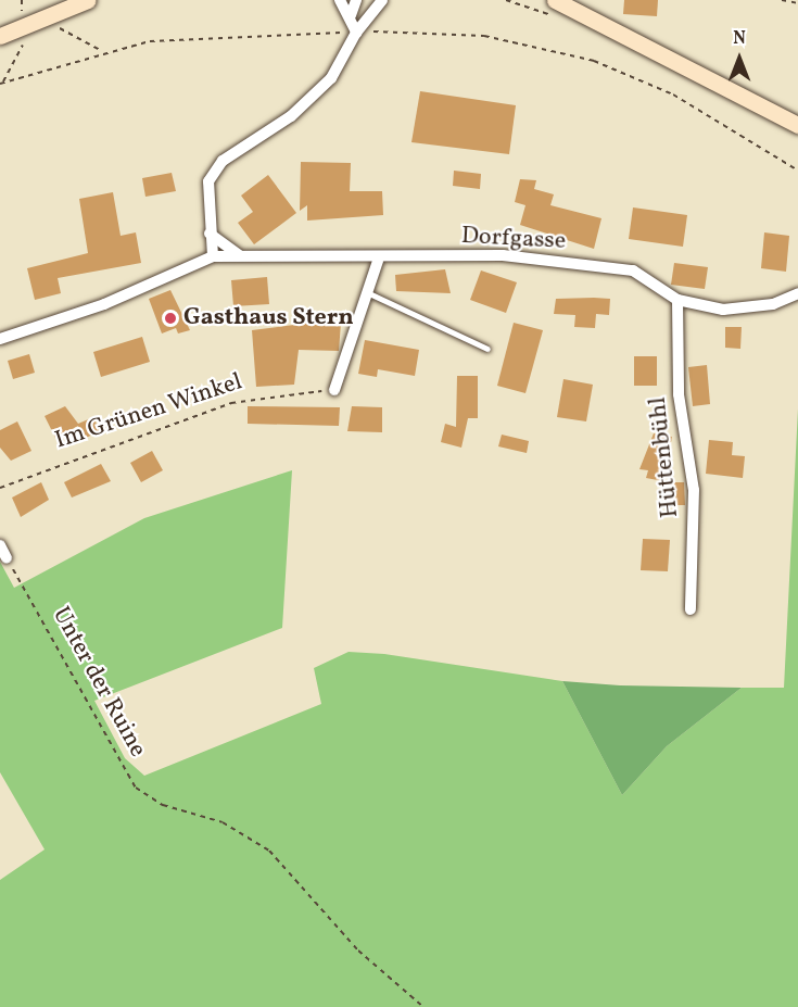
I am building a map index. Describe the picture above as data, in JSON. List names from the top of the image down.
{
  "streets": {
    "street": ["Dorfgasse", "Hüttenbühl"],
    "path": ["Im Grünen Winkel", "Unter der Ruine"]
  },
  "crossings": [
    ["Dorfgasse", "Hüttenbühl"]
  ],
  "places": ["Gasthaus Stern"],
  "north": "top"
}
